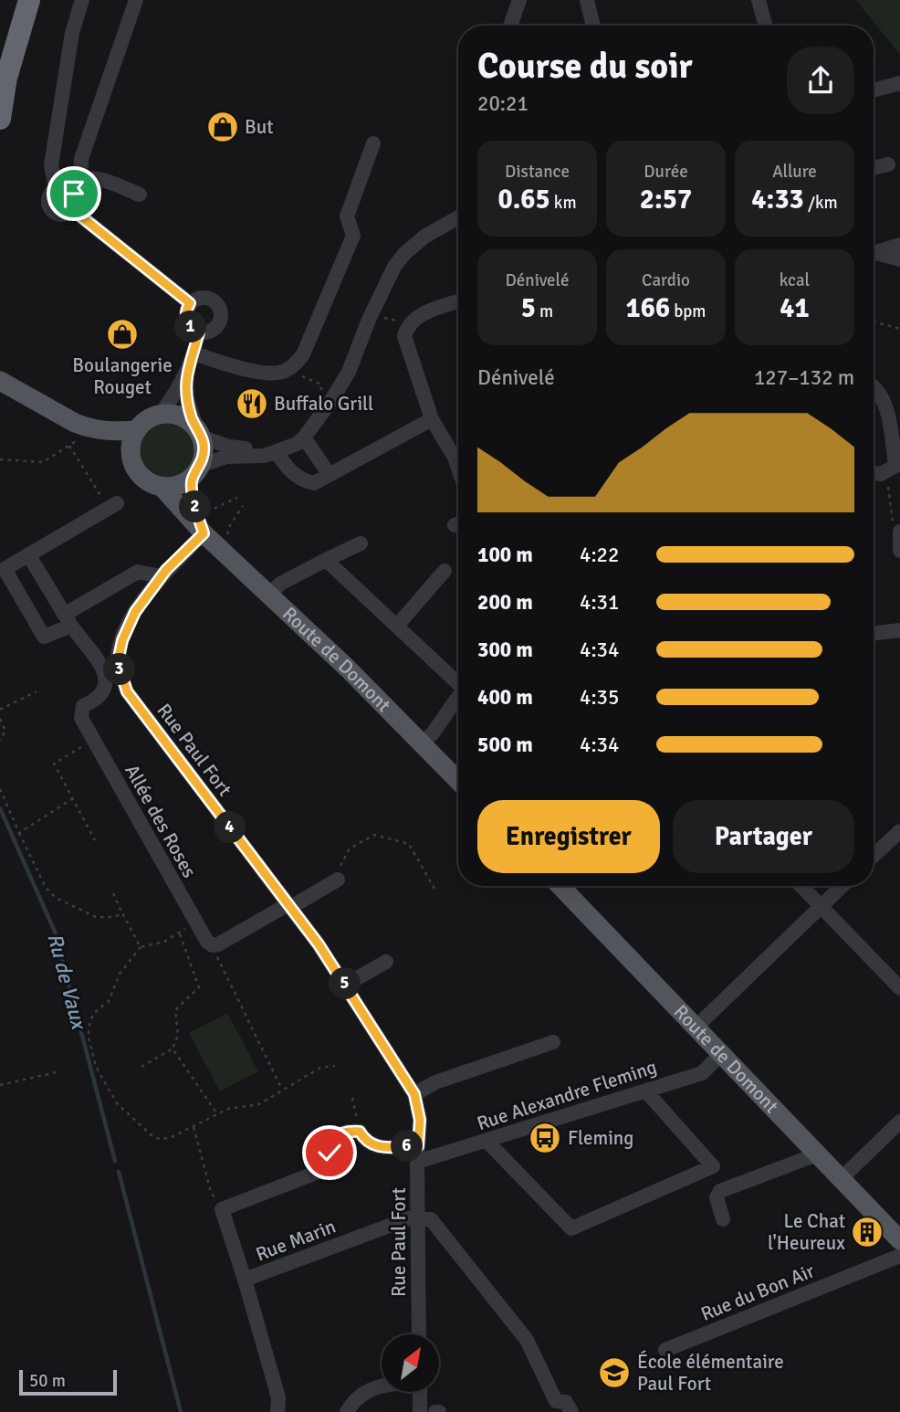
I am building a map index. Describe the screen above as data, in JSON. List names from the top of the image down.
{
  "streets": {
    "main road": ["Route de Domont"],
    "street": [
      "Rue Paul Fort",
      "Allée des Roses",
      "Rue Alexandre Fleming",
      "Rue Marin",
      "Rue du Bon Air"
    ]
  },
  "crossings": [
    ["Route de Domont", "Rue Paul Fort"],
    ["Route de Domont", "Rue Alexandre Fleming"],
    ["Rue Paul Fort", "Rue Alexandre Fleming"],
    ["Rue Paul Fort", "Rue Marin"]
  ],
  "water": ["Ru de Vaux"],
  "places": {
    "shop": ["But", "Boulangerie Rouget"],
    "restaurant": ["Buffalo Grill"],
    "bus stop": ["Fleming"],
    "building": ["Le Chat l'Heureux"],
    "school or university": ["École élémentaire Paul Fort"]
  },
  "scale_bar": "50 m",
  "north": "top right",
  "page": {
    "heading": ["Course du soir", "20:21"],
    "stats": [
      ["Distance", "0.65 km"],
      ["Durée", "2:57"],
      ["Allure", "4:33 /km"],
      ["Dénivelé", "5 m"],
      ["Cardio", "166 bpm"],
      ["kcal", "41"]
    ],
    "pins": [
      "1",
      "2",
      "3",
      "4",
      "5",
      "6"
    ],
    "chart": ["Dénivelé", "127–132 m"],
    "list": [
      {
        "name": "100 m",
        "note": "4:22"
      },
      {
        "name": "200 m",
        "note": "4:31"
      },
      {
        "name": "300 m",
        "note": "4:34"
      },
      {
        "name": "400 m",
        "note": "4:35"
      },
      {
        "name": "500 m",
        "note": "4:34"
      }
    ],
    "buttons": ["Enregistrer", "Partager"],
    "scale": "50 m"
  }
}
